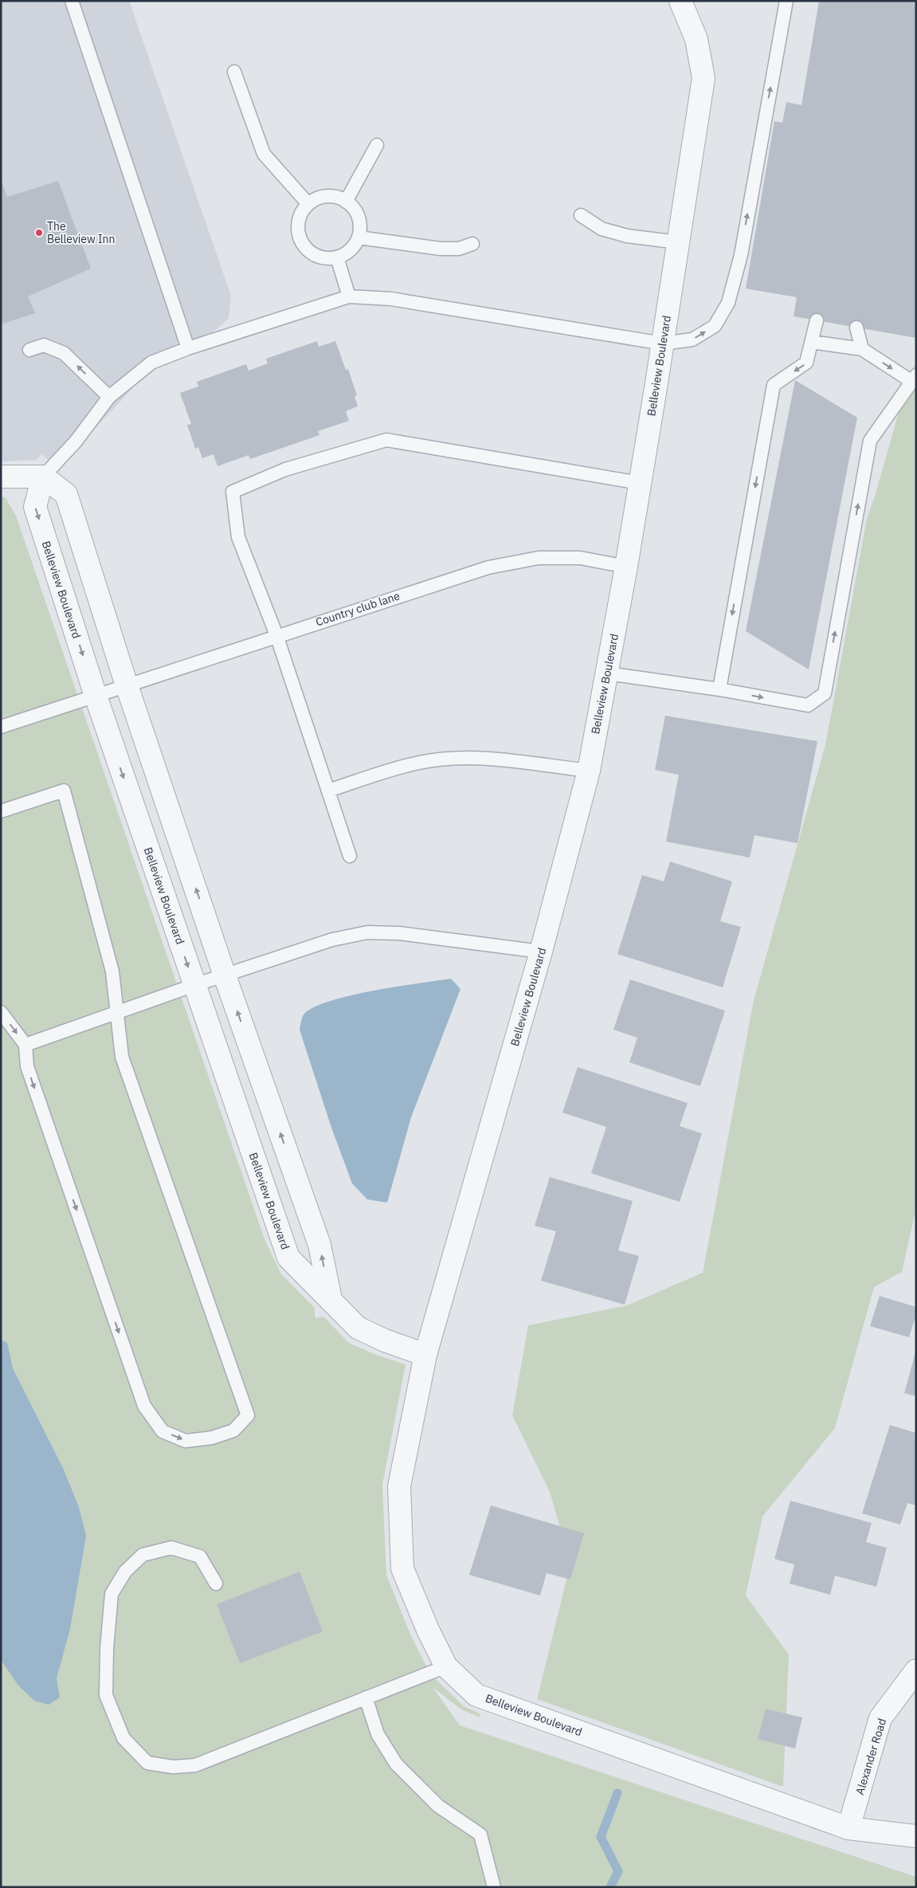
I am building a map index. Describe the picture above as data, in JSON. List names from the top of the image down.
{
  "streets": {
    "street": ["Belleview Boulevard", "Alexander Road"],
    "lane": ["Country club lane"]
  },
  "crossings": [
    ["Belleview Boulevard", "Country club lane"],
    ["Belleview Boulevard", "Alexander Road"]
  ],
  "places": ["The Belleview Inn"]
}
